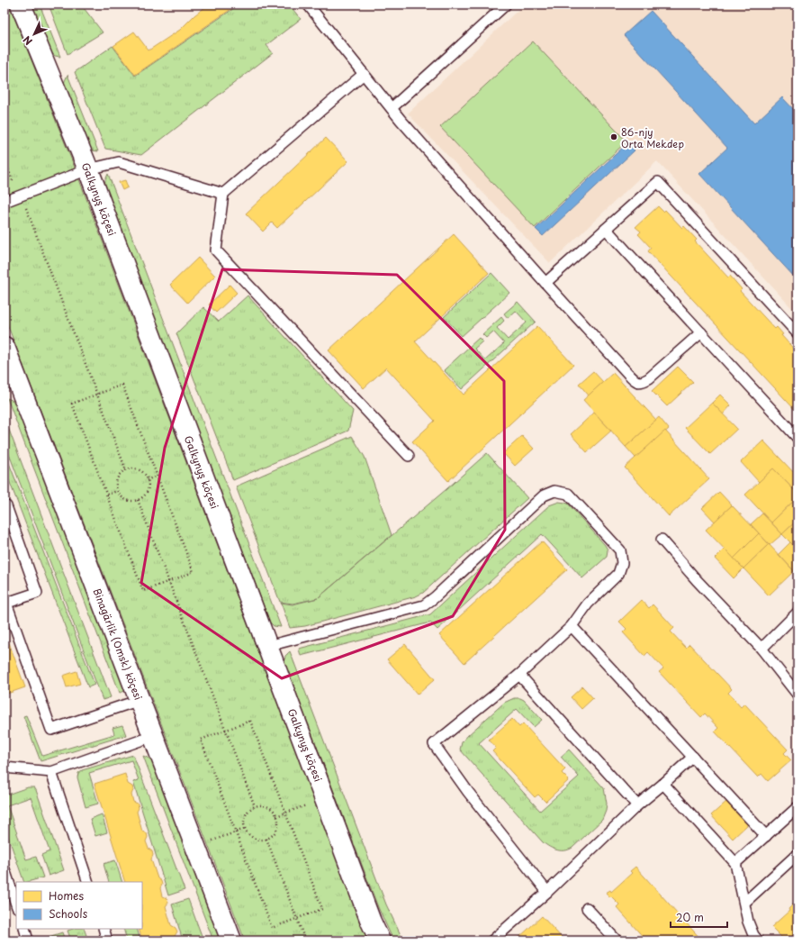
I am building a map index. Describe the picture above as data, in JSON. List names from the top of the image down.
{
  "streets": {
    "street": ["Galkynyş köçesi", "Binagärlik (Omsk) köçesi"]
  },
  "places": ["86-njy Orta Mekdep"],
  "legend": ["Homes", "Schools"],
  "scale_bar": "20 m",
  "north": "bottom left"
}
